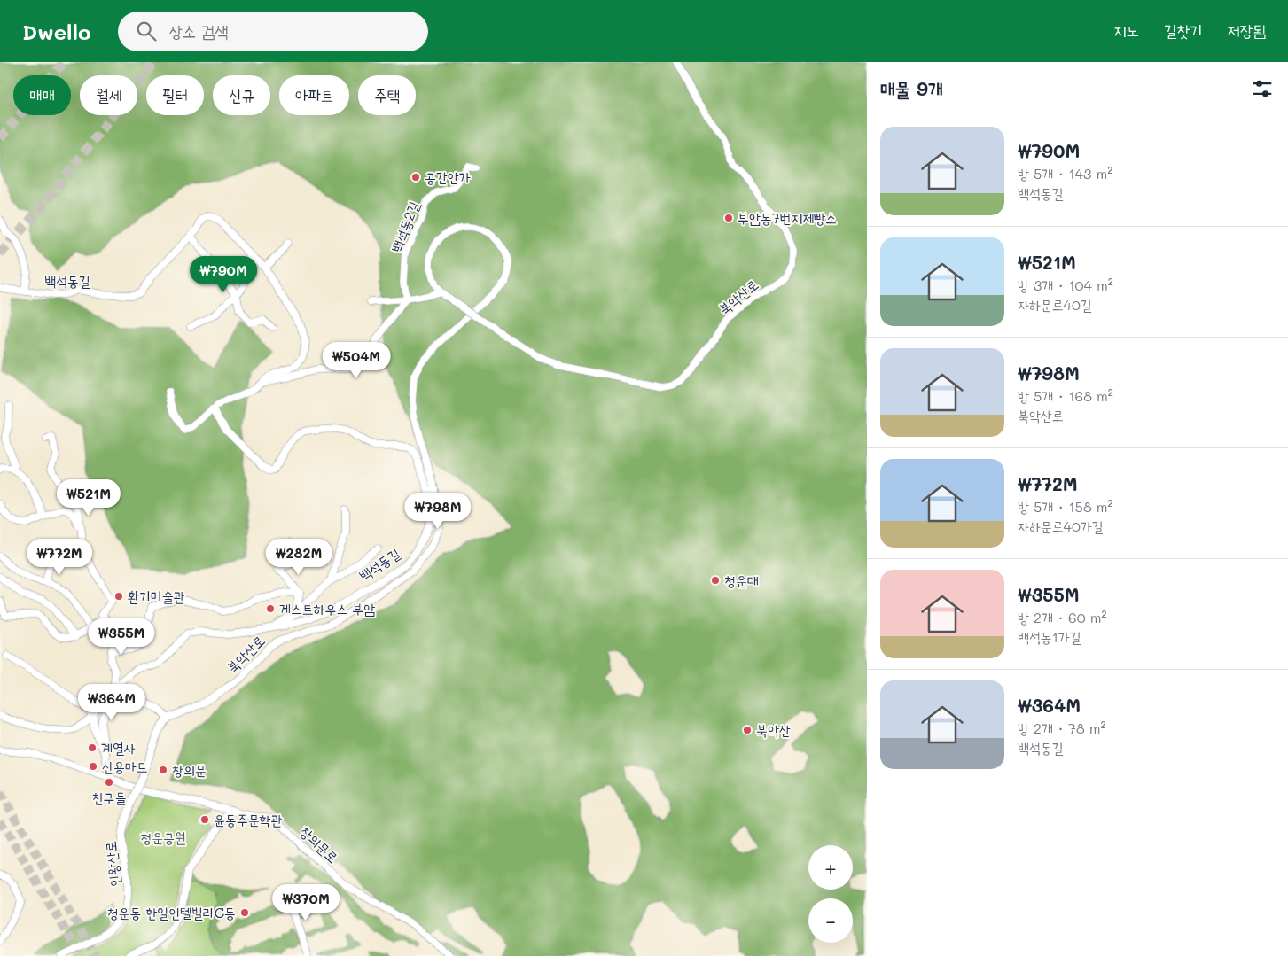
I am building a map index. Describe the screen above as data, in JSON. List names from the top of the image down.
{
  "streets": {
    "street": [
      "백석동2길",
      "백석동길",
      "북악산로",
      "창의문로",
      "인왕산로"
    ]
  },
  "crossings": [
    ["북악산로", "인왕산로"]
  ],
  "parks": ["청운공원"],
  "places": [
    "공간안가",
    "부암동7번지제빵소",
    "청운대",
    "환기미술관",
    "게스트하우스 부암",
    "북악산",
    "계열사",
    "신용마트",
    "창의문",
    "친구들",
    "윤동주문학관",
    "청운동 한일인텔빌라C동"
  ],
  "page": {
    "header": "Dwello",
    "search": "장소 검색",
    "nav": ["지도", "길찾기", "저장됨"],
    "heading": "매물 9개",
    "chip": [
      "매매",
      "월세",
      "필터",
      "신규",
      "아파트",
      "주택"
    ],
    "list": [
      {
        "name": "₩790M",
        "note": "방 5개 · 143 m² · 백석동길"
      },
      {
        "name": "₩521M",
        "note": "방 3개 · 104 m² · 자하문로40길"
      },
      {
        "name": "₩798M",
        "note": "방 5개 · 168 m² · 북악산로"
      },
      {
        "name": "₩772M",
        "note": "방 5개 · 158 m² · 자하문로40가길"
      },
      {
        "name": "₩355M",
        "note": "방 2개 · 60 m² · 백석동1가길"
      },
      {
        "name": "₩364M",
        "note": "방 2개 · 78 m² · 백석동길"
      }
    ],
    "price": [
      "₩790M",
      "₩504M",
      "₩521M",
      "₩798M",
      "₩772M",
      "₩282M",
      "₩355M",
      "₩364M",
      "₩370M"
    ],
    "map_buttons": ["+", "−"]
  }
}
